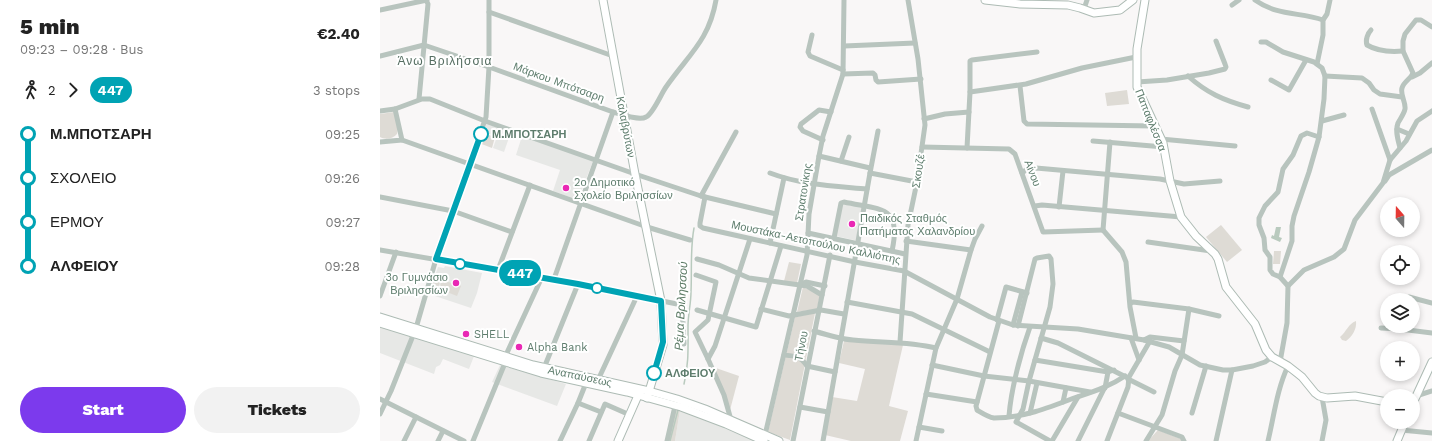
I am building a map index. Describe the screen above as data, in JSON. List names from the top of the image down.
{
  "streets": {
    "street": [
      "Μάρκου Μπότσαρη",
      "Παπαφλέσσα",
      "Καλαβρύτων",
      "Σκουζέ",
      "Αίνου",
      "Στρατονίκης",
      "Μουστάκα-Αετοπούλου Καλλιόπης",
      "Τήνου",
      "Αναπαύσεως"
    ]
  },
  "crossings": [
    ["Μάρκου Μπότσαρη", "Καλαβρύτων"],
    ["Παπαφλέσσα", "Μουστάκα-Αετοπούλου Καλλιόπης"],
    ["Καλαβρύτων", "Αναπαύσεως"],
    ["Σκουζέ", "Αίνου"],
    ["Σκουζέ", "Μουστάκα-Αετοπούλου Καλλιόπης"],
    ["Στρατονίκης", "Μουστάκα-Αετοπούλου Καλλιόπης"],
    ["Στρατονίκης", "Αναπαύσεως"],
    ["Μουστάκα-Αετοπούλου Καλλιόπης", "Τήνου"]
  ],
  "districts": ["Άνω Βριλήσσια"],
  "water": ["Ρέμα Βριλησσού"],
  "places": [
    "Μ.ΜΠΟΤΣΑΡΗ",
    "2ο Δημοτικό Σχολείο Βριλησσίων",
    "Παιδικός Σταθμός Πατήματος Χαλανδρίου",
    "3ο Γυμνάσιο Βριλησσίων",
    "SHELL",
    "Alpha Bank",
    "ΑΛΦΕΙΟΥ"
  ],
  "lines": ["bus line 447"],
  "north": "top",
  "page": {
    "heading": ["5 min", "09:23 – 09:28 · Bus", "€2.40"],
    "on_map": "447",
    "legs": ["2", "447", "3 stops"],
    "list": [
      {
        "name": "Μ.ΜΠΟΤΣΑΡΗ",
        "value": "09:25"
      },
      {
        "name": "ΣΧΟΛΕΙΟ",
        "value": "09:26"
      },
      {
        "name": "ΕΡΜΟΥ",
        "value": "09:27"
      },
      {
        "name": "ΑΛΦΕΙΟΥ",
        "value": "09:28"
      }
    ],
    "map_buttons": ["+", "−"],
    "buttons": ["Start", "Tickets"]
  }
}
